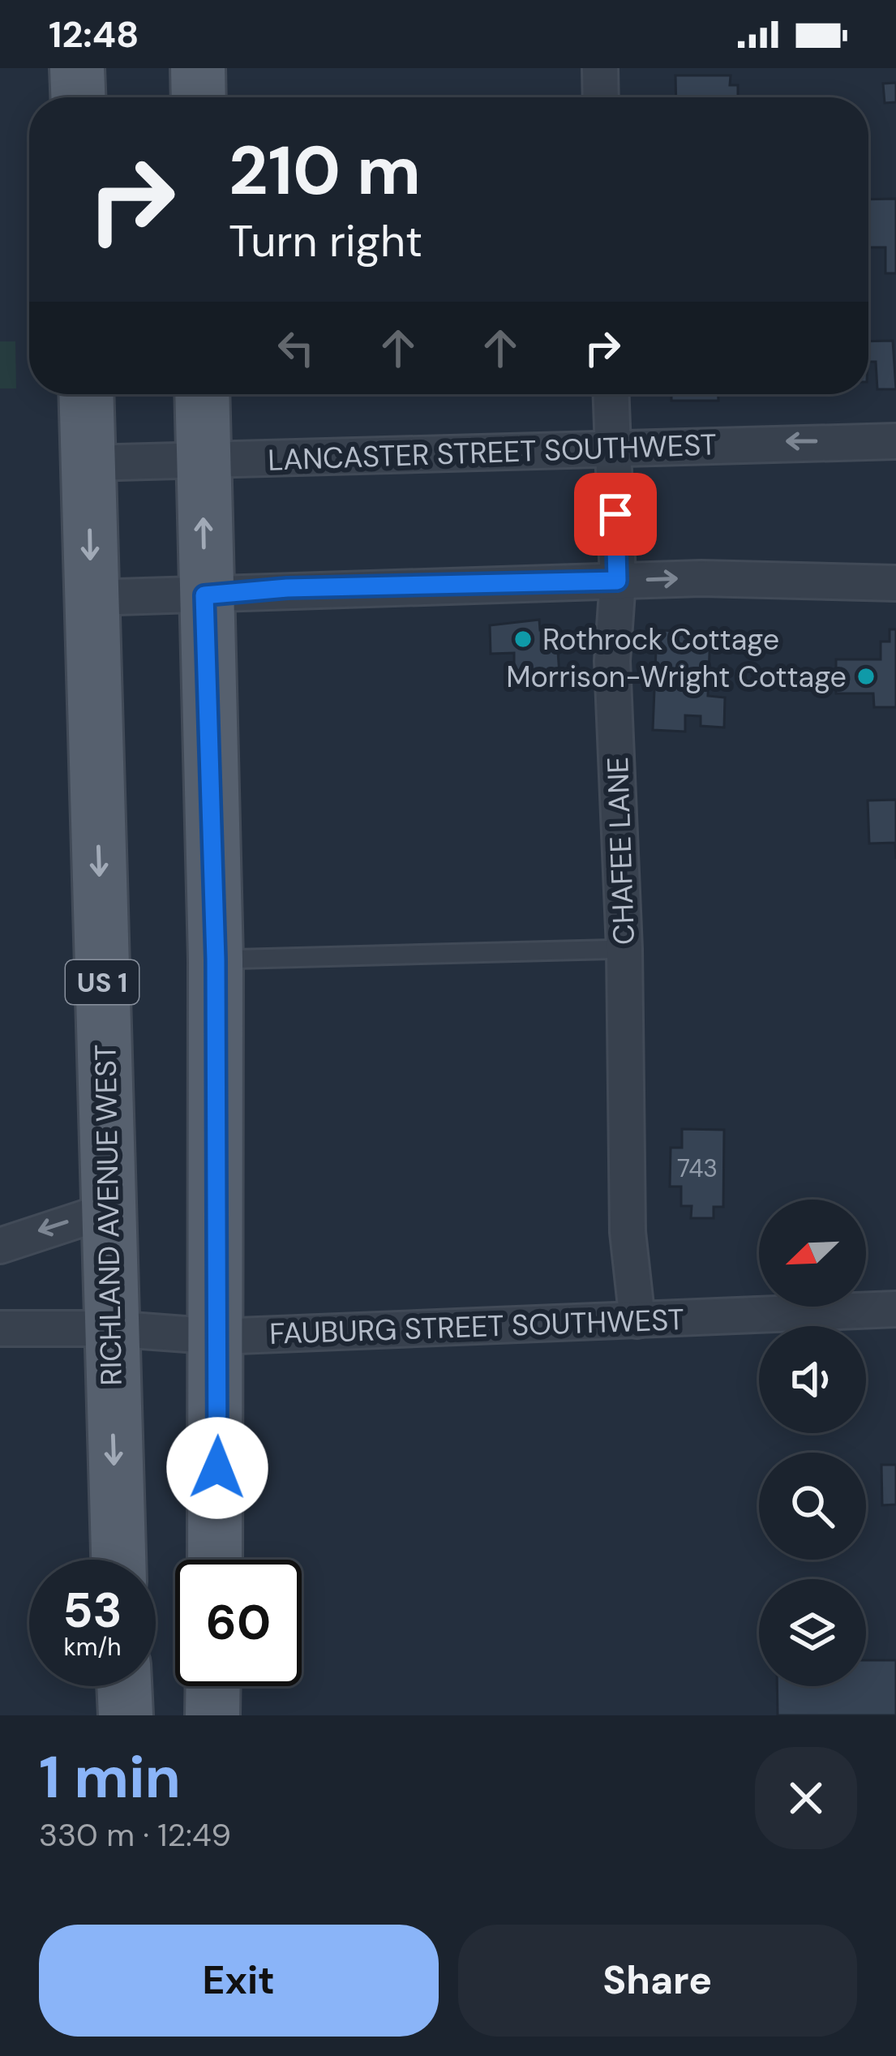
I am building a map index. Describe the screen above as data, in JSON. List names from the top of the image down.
{
  "streets": {
    "main road": ["US 1", "RICHLAND AVENUE WEST"],
    "street": ["LANCASTER STREET SOUTHWEST", "CHAFEE LANE", "FAUBURG STREET SOUTHWEST"]
  },
  "crossings": [
    ["LANCASTER STREET SOUTHWEST", "CHAFEE LANE"],
    ["LANCASTER STREET SOUTHWEST", "RICHLAND AVENUE WEST"],
    ["CHAFEE LANE", "FAUBURG STREET SOUTHWEST"],
    ["RICHLAND AVENUE WEST", "FAUBURG STREET SOUTHWEST"]
  ],
  "places": ["Rothrock Cottage", "Morrison-Wright Cottage"],
  "house_numbers": ["743"],
  "north": "bottom left",
  "page": {
    "status": "12:48",
    "turn": ["210 m", "Turn right"],
    "speed": "53 km/h",
    "limit": "60",
    "heading": ["1 min", "330 m · 12:49"],
    "buttons": ["Exit", "Share"]
  }
}
